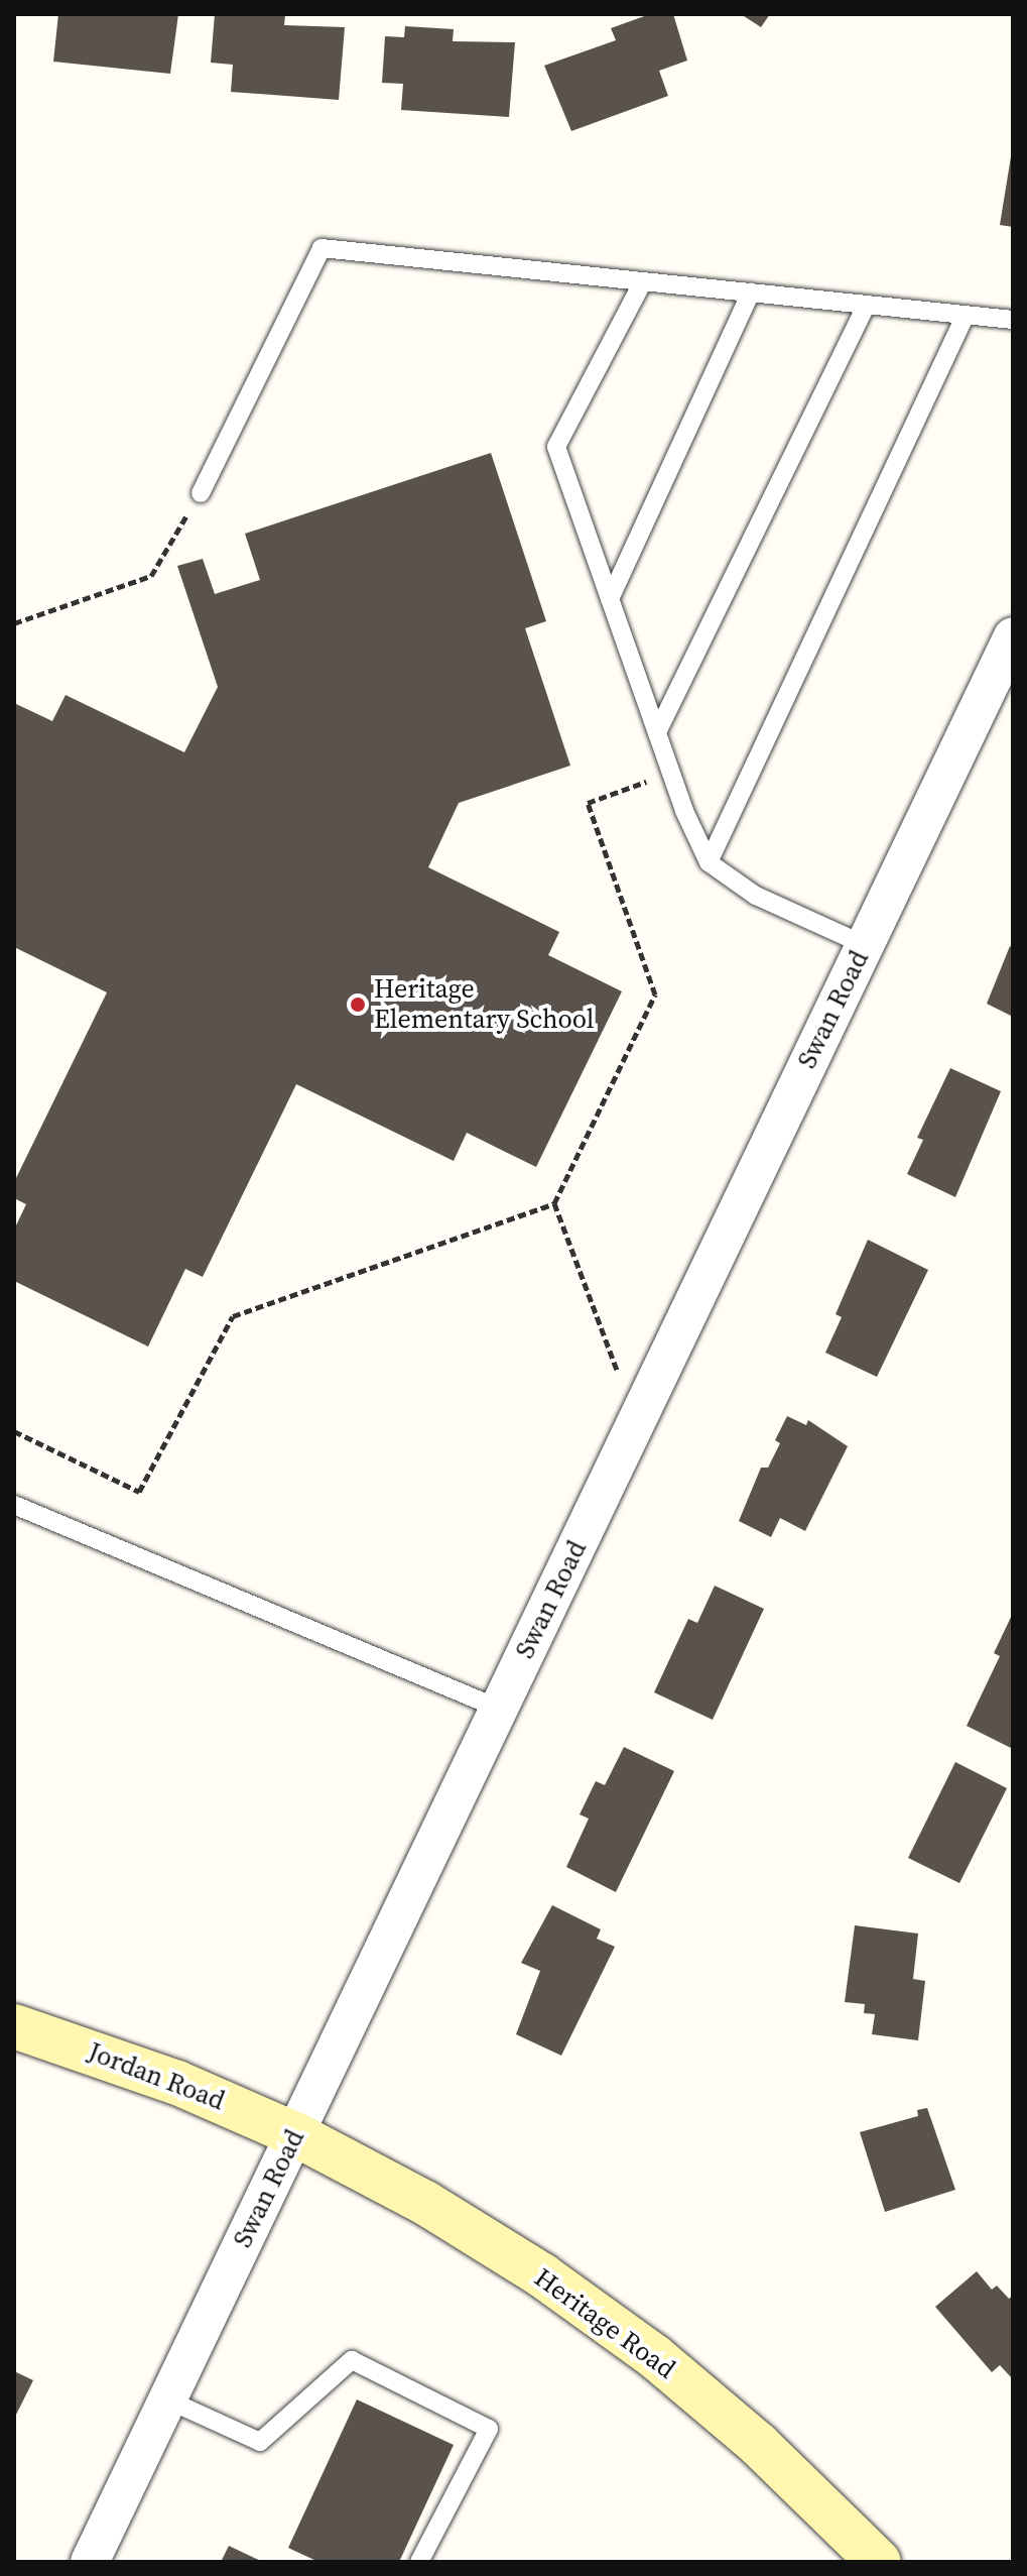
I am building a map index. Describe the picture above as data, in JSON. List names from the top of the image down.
{
  "streets": {
    "main road": ["Jordan Road", "Heritage Road"],
    "street": ["Swan Road"]
  },
  "crossings": [
    ["Swan Road", "Jordan Road"],
    ["Swan Road", "Heritage Road"],
    ["Jordan Road", "Heritage Road"]
  ],
  "places": ["Heritage Elementary School"]
}
